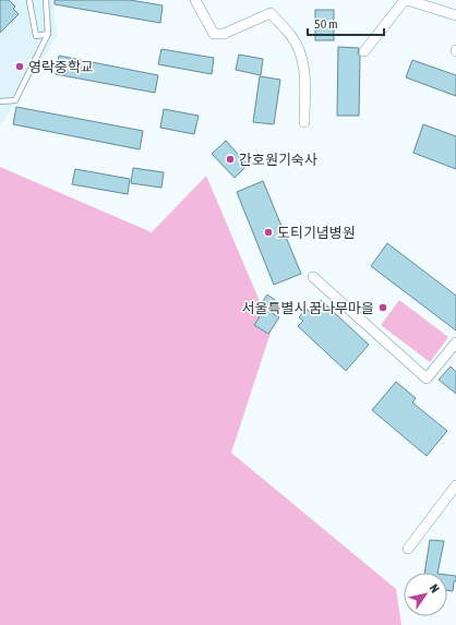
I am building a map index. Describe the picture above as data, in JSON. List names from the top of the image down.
{
  "places": [
    "영락중학교",
    "간호원기숙사",
    "도티기념병원",
    "서울특별시 꿈나무마을"
  ],
  "scale_bar": "50 m",
  "north": "top right"
}
